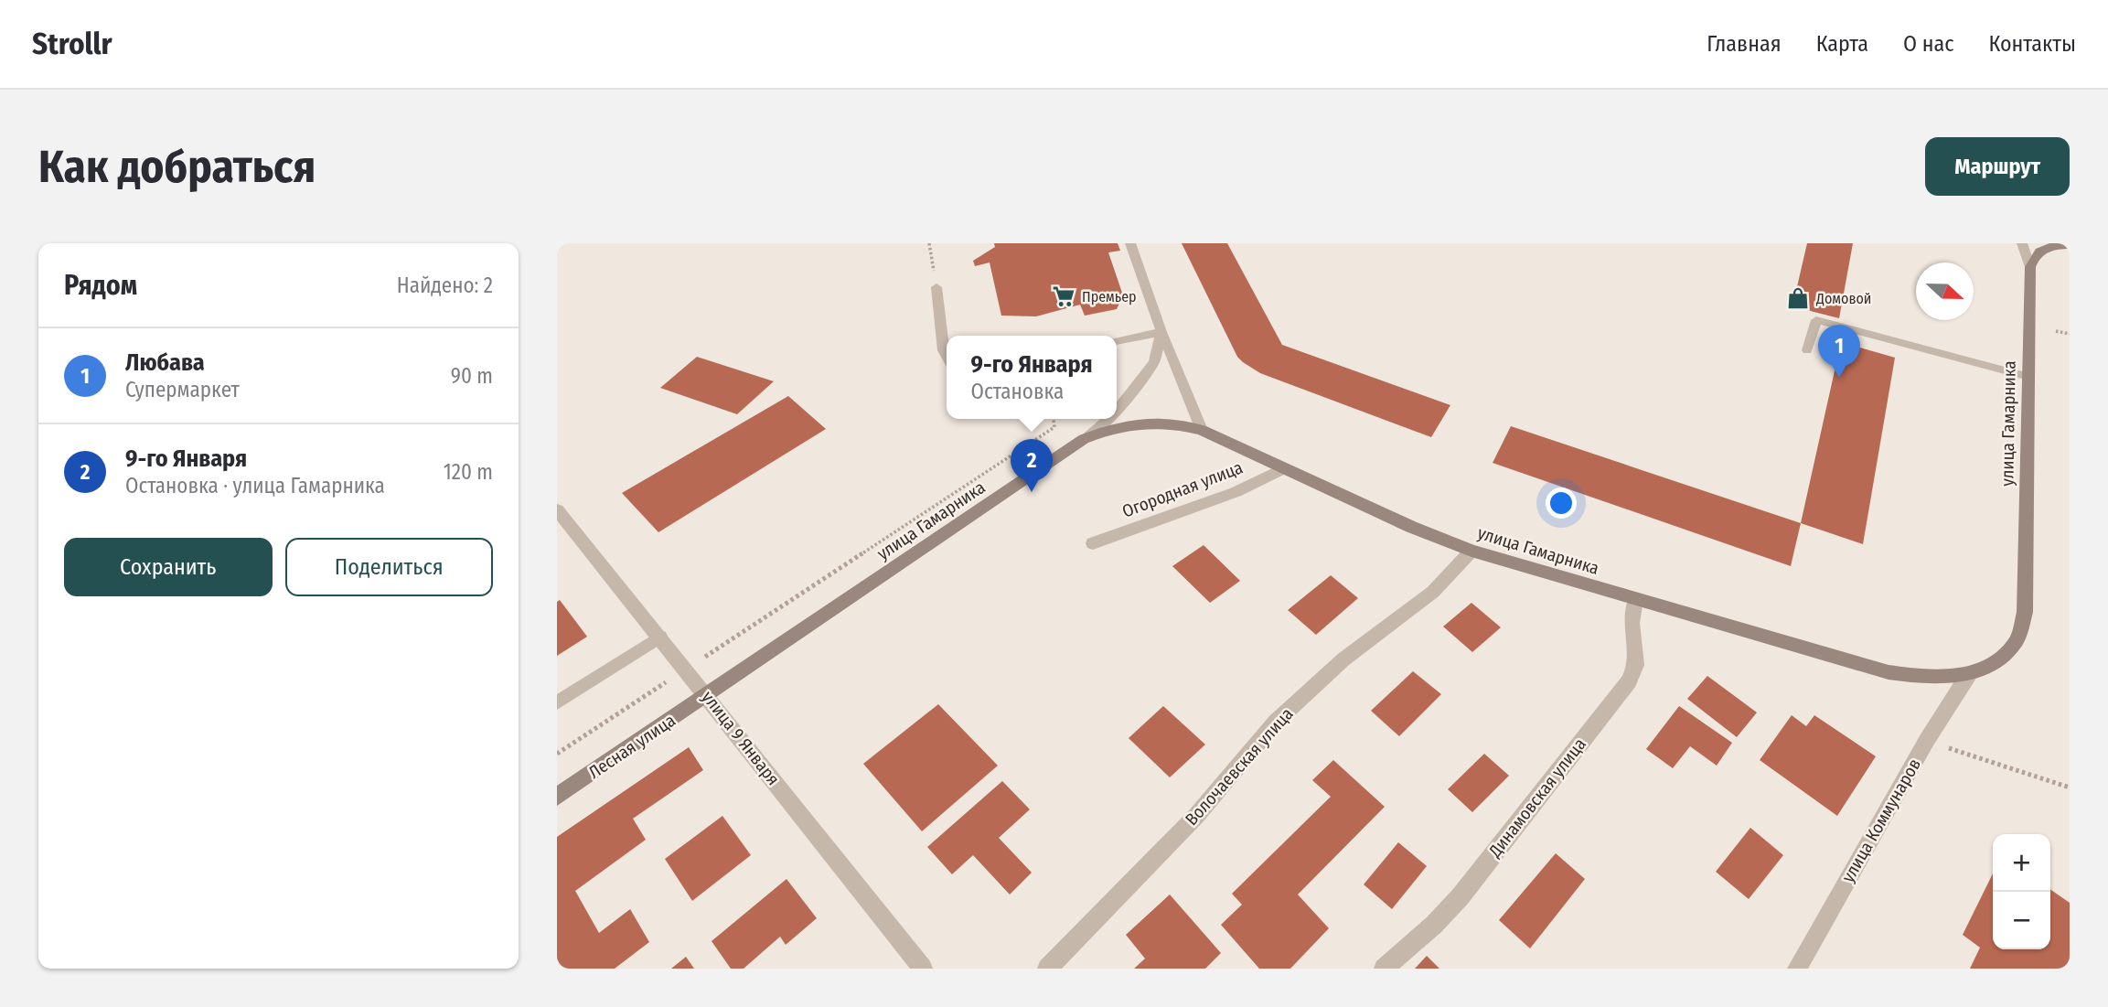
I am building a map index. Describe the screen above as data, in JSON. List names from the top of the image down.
{
  "streets": {
    "street": [
      "улица Гамарника",
      "Огородная улица",
      "улица 9 Января",
      "Лесная улица",
      "Волочаевская улица",
      "Динамовская улица",
      "улица Коммунаров"
    ]
  },
  "crossings": [
    ["улица Гамарника", "Огородная улица"],
    ["улица Гамарника", "улица 9 Января"],
    ["улица Гамарника", "Лесная улица"],
    ["улица Гамарника", "Волочаевская улица"],
    ["улица Гамарника", "Динамовская улица"],
    ["улица Гамарника", "улица Коммунаров"],
    ["улица 9 Января", "Лесная улица"]
  ],
  "places": {
    "supermarket": ["Премьер"],
    "shop": ["Домовой"]
  },
  "north": "right",
  "page": {
    "header": "Strollr",
    "nav": [
      "Главная",
      "Карта",
      "О нас",
      "Контакты"
    ],
    "buttons": [
      "Маршрут",
      ["Сохранить", "Поделиться"]
    ],
    "title": "Как добраться",
    "heading": ["Рядом", "Найдено: 2"],
    "pins": ["1", "2"],
    "list": [
      {
        "mark": "1",
        "name": "Любава",
        "note": "Супермаркет",
        "value": "90 m"
      },
      {
        "mark": "2",
        "name": "9-го Января",
        "note": "Остановка · улица Гамарника",
        "value": "120 m"
      }
    ],
    "popup": ["9-го Января", "Остановка"],
    "map_buttons": ["+", "−"]
  }
}
